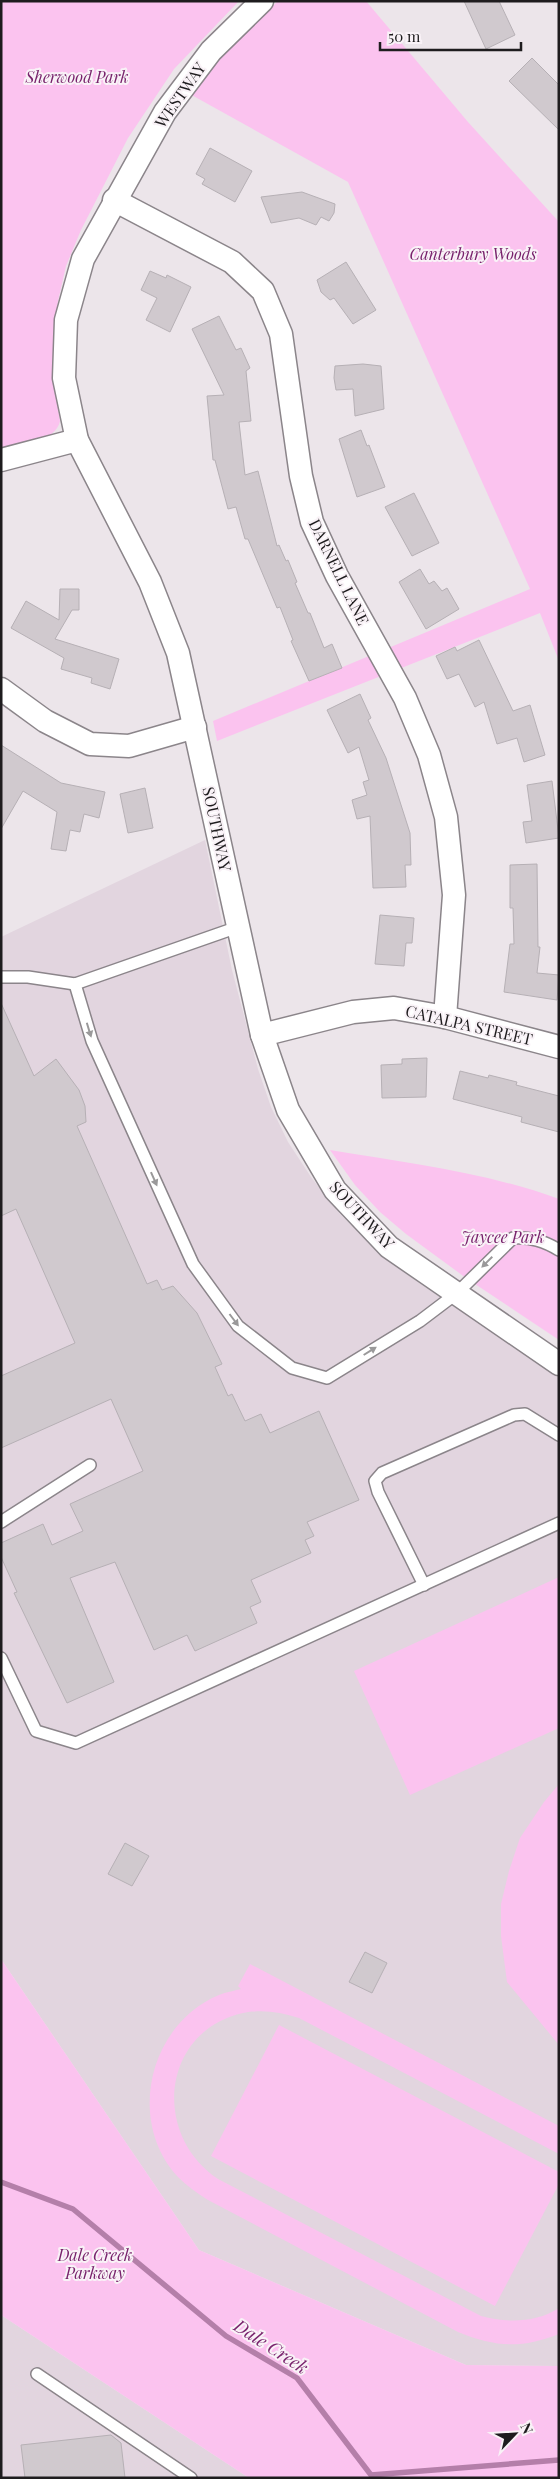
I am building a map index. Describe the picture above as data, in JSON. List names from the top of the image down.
{
  "streets": {
    "street": [
      "WESTWAY",
      "DARNELL LANE",
      "SOUTHWAY",
      "CATALPA STREET"
    ]
  },
  "crossings": [
    ["WESTWAY", "DARNELL LANE"],
    ["WESTWAY", "SOUTHWAY"],
    ["DARNELL LANE", "SOUTHWAY"],
    ["DARNELL LANE", "CATALPA STREET"],
    ["SOUTHWAY", "CATALPA STREET"]
  ],
  "water": ["Dale Creek"],
  "parks": [
    "Sherwood Park",
    "Canterbury Woods",
    "Jaycee Park",
    "Dale Creek Parkway"
  ],
  "scale_bar": "50 m",
  "north": "top right"
}
